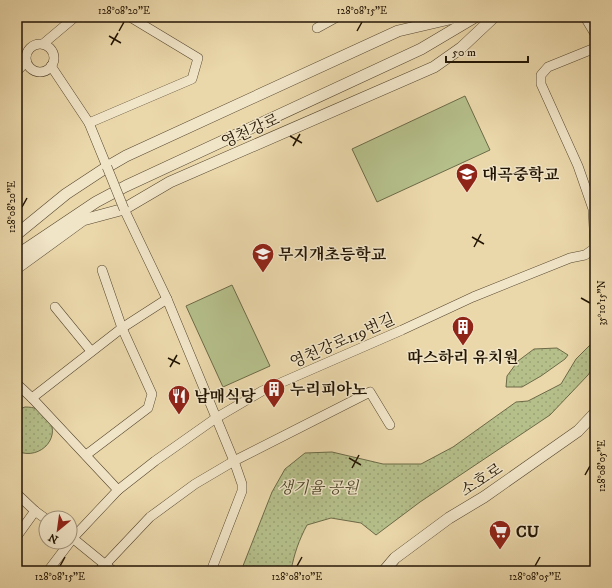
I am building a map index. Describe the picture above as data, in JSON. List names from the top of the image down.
{
  "streets": {
    "street": ["영천강로", "영천강로119번길", "소호로"]
  },
  "parks": ["생기율 공원"],
  "places": {
    "school or university": ["대곡중학교", "무지개초등학교"],
    "building": ["따스하리 유치원", "누리피아노"],
    "restaurant": ["남매식당"],
    "supermarket": ["CU"]
  },
  "scale_bar": "50 m",
  "north": "bottom left",
  "coordinates": [
    "128°08'20\"E",
    "128°08'15\"E",
    "35°10'15\"N",
    "128°08'05\"E",
    "128°08'10\"E"
  ]
}
